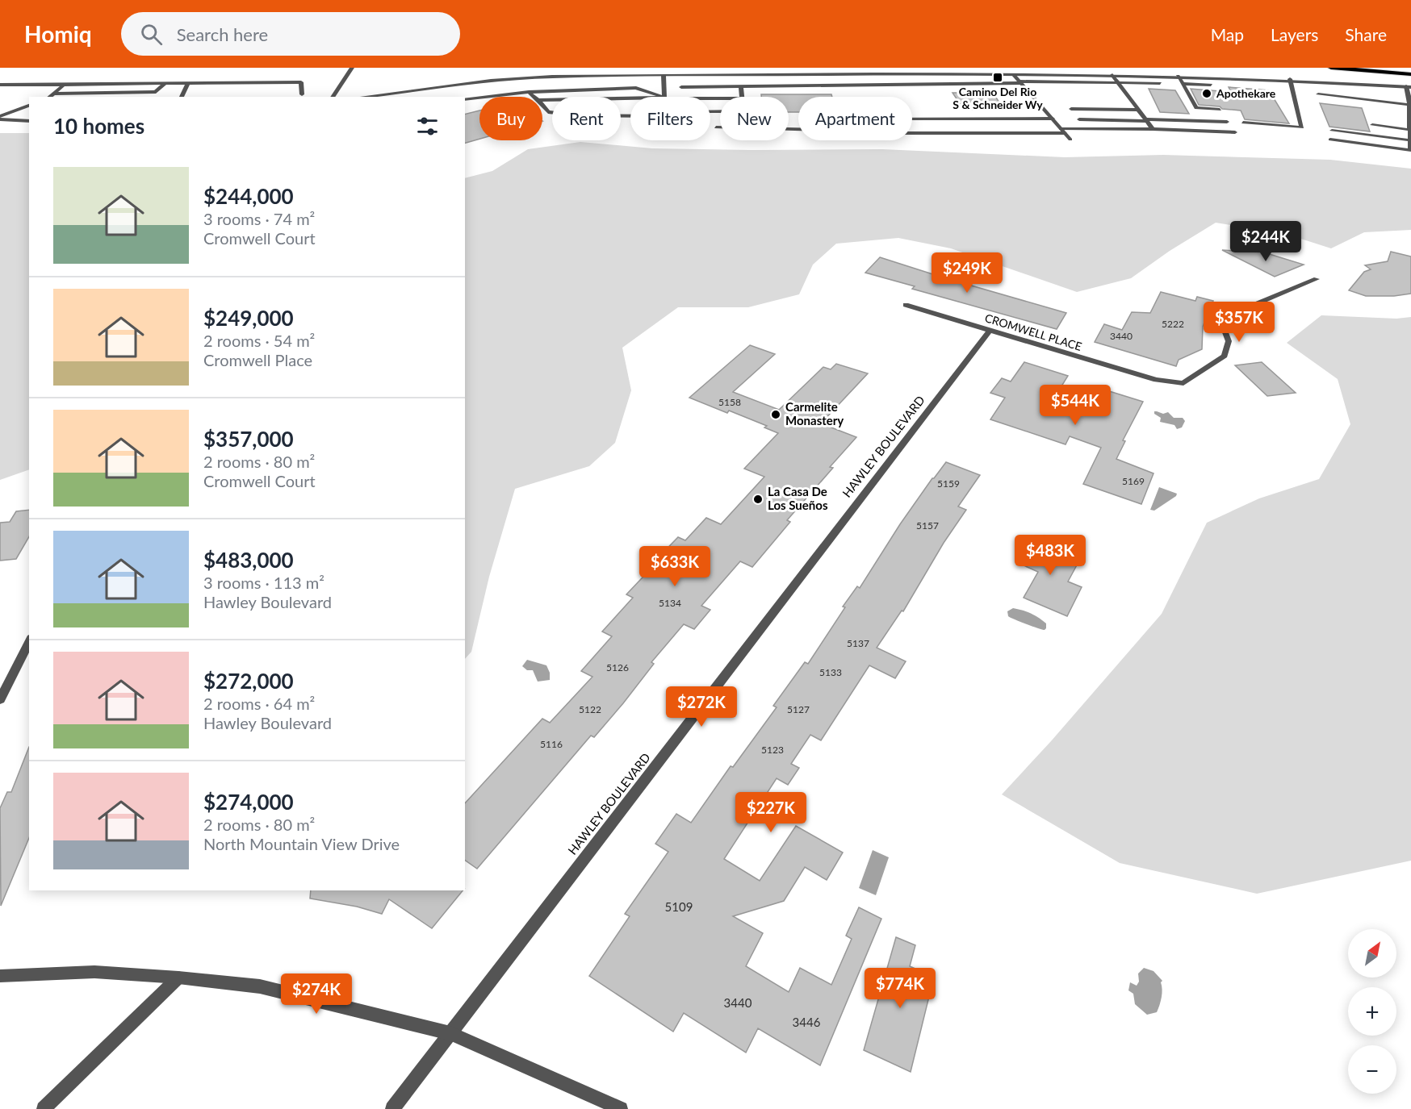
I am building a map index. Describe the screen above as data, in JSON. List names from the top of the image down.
{
  "streets": {
    "street": ["CROMWELL PLACE", "HAWLEY BOULEVARD"]
  },
  "crossings": [
    ["CROMWELL PLACE", "HAWLEY BOULEVARD"]
  ],
  "places": {
    "transit": ["Camino Del Rio S & Schneider Wy"],
    "other": ["Apothekare", "Carmelite Monastery", "La Casa De Los Sueños"]
  },
  "house_numbers": [
    "5222",
    "3440",
    "5158",
    "5169",
    "5159",
    "5157",
    "5134",
    "5137",
    "5126",
    "5133",
    "5122",
    "5127",
    "5116",
    "5123",
    "5109",
    "3440",
    "3446"
  ],
  "north": "top right",
  "page": {
    "header": "Homiq",
    "search": "Search here",
    "nav": ["Map", "Layers", "Share"],
    "chip": [
      "Buy",
      "Rent",
      "Filters",
      "New",
      "Apartment"
    ],
    "heading": "10 homes",
    "list": [
      {
        "name": "$244,000",
        "note": "3 rooms · 74 m² · Cromwell Court"
      },
      {
        "name": "$249,000",
        "note": "2 rooms · 54 m² · Cromwell Place"
      },
      {
        "name": "$357,000",
        "note": "2 rooms · 80 m² · Cromwell Court"
      },
      {
        "name": "$483,000",
        "note": "3 rooms · 113 m² · Hawley Boulevard"
      },
      {
        "name": "$272,000",
        "note": "2 rooms · 64 m² · Hawley Boulevard"
      },
      {
        "name": "$274,000",
        "note": "2 rooms · 80 m² · North Mountain View Drive"
      }
    ],
    "price": [
      "$244K",
      "$249K",
      "$357K",
      "$544K",
      "$483K",
      "$633K",
      "$272K",
      "$227K",
      "$774K",
      "$274K"
    ],
    "map_buttons": ["+", "−"]
  }
}
